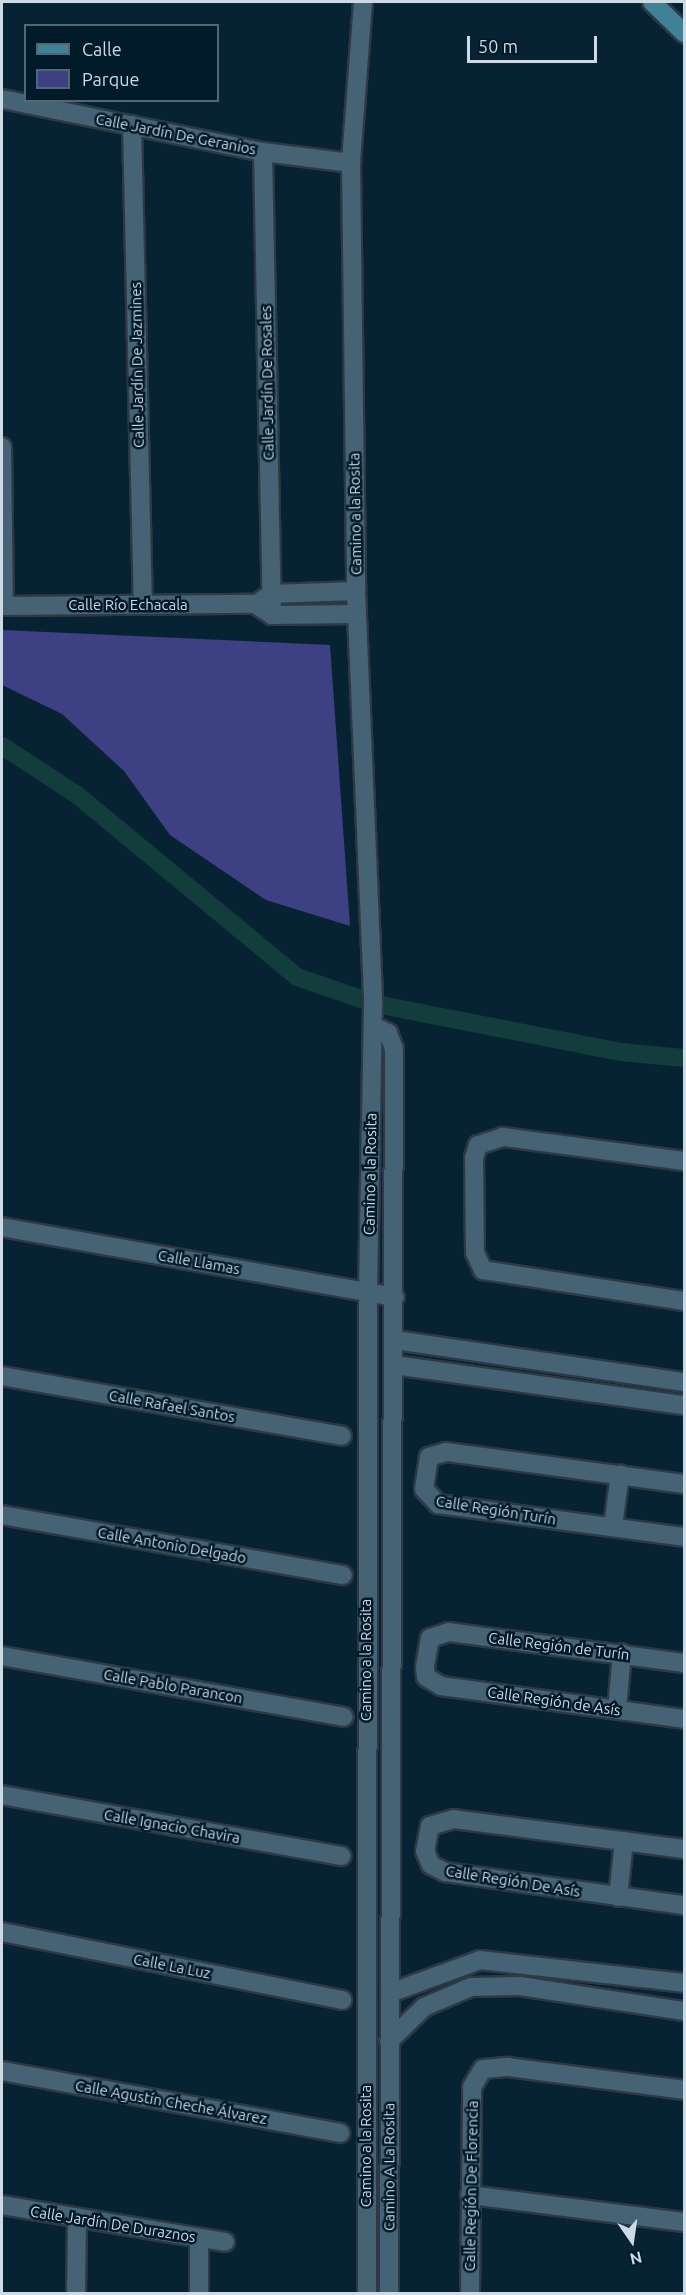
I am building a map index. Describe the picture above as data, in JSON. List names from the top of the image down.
{
  "streets": {
    "street": [
      "Calle Jardín De Geranios",
      "Calle Jardín De Jazmines",
      "Calle Jardín De Rosales",
      "Camino a la Rosita",
      "Calle Río Echacala",
      "Calle Llamas",
      "Calle Rafael Santos",
      "Calle Región Turín",
      "Calle Antonio Delgado",
      "Calle Región de Turín",
      "Calle Pablo Parancon",
      "Calle Región de Asís",
      "Calle Ignacio Chavira",
      "Calle Región De Asís",
      "Calle La Luz",
      "Calle Agustín Cheche Álvarez",
      "Camino A La Rosita",
      "Calle Región De Florencia",
      "Calle Jardín De Duraznos"
    ]
  },
  "crossings": [
    ["Calle Jardín De Geranios", "Calle Jardín De Jazmines"],
    ["Calle Jardín De Geranios", "Calle Jardín De Rosales"],
    ["Calle Jardín De Geranios", "Camino a la Rosita"],
    ["Calle Jardín De Jazmines", "Calle Río Echacala"],
    ["Camino a la Rosita", "Calle Llamas"],
    ["Camino a la Rosita", "Camino A La Rosita"],
    ["Calle Región de Turín", "Calle Región de Asís"]
  ],
  "legend": ["Calle", "Parque"],
  "scale_bar": "50 m",
  "north": "bottom"
}
